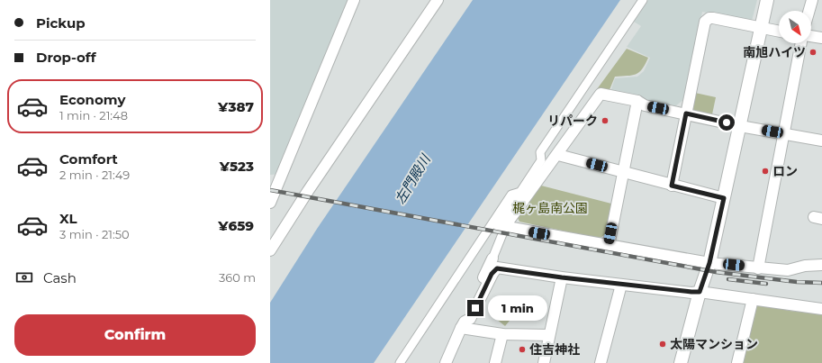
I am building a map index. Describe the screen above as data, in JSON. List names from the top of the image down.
{
  "water": ["左門殿川"],
  "parks": ["梶ヶ島南公園"],
  "places": [
    "南旭ハイツ",
    "リパーク",
    "ロン",
    "太陽マンション",
    "住吉神社"
  ],
  "north": "bottom right",
  "page": {
    "banner": ["Pickup", "Drop-off"],
    "list": [
      {
        "name": "Economy",
        "note": "1 min · 21:48",
        "value": "¥387"
      },
      {
        "name": "Comfort",
        "note": "2 min · 21:49",
        "value": "¥523"
      },
      {
        "name": "XL",
        "note": "3 min · 21:50",
        "value": "¥659"
      }
    ],
    "pay": ["Cash", "360 m"],
    "bubble": "1 min",
    "buttons": "Confirm"
  }
}
